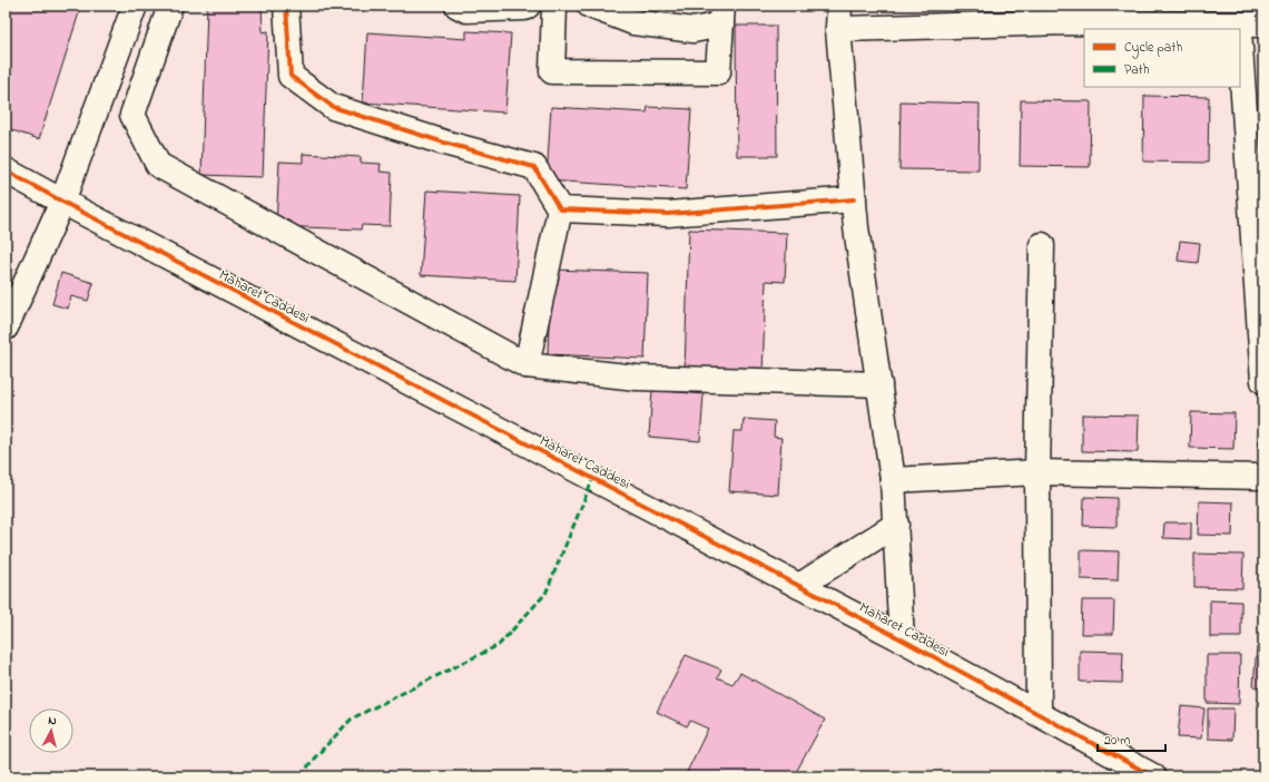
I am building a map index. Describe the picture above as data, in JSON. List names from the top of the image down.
{
  "streets": {
    "street": ["Maharet Caddesi"]
  },
  "legend": ["Cycle path", "Path"],
  "scale_bar": "20 m",
  "north": "top"
}
